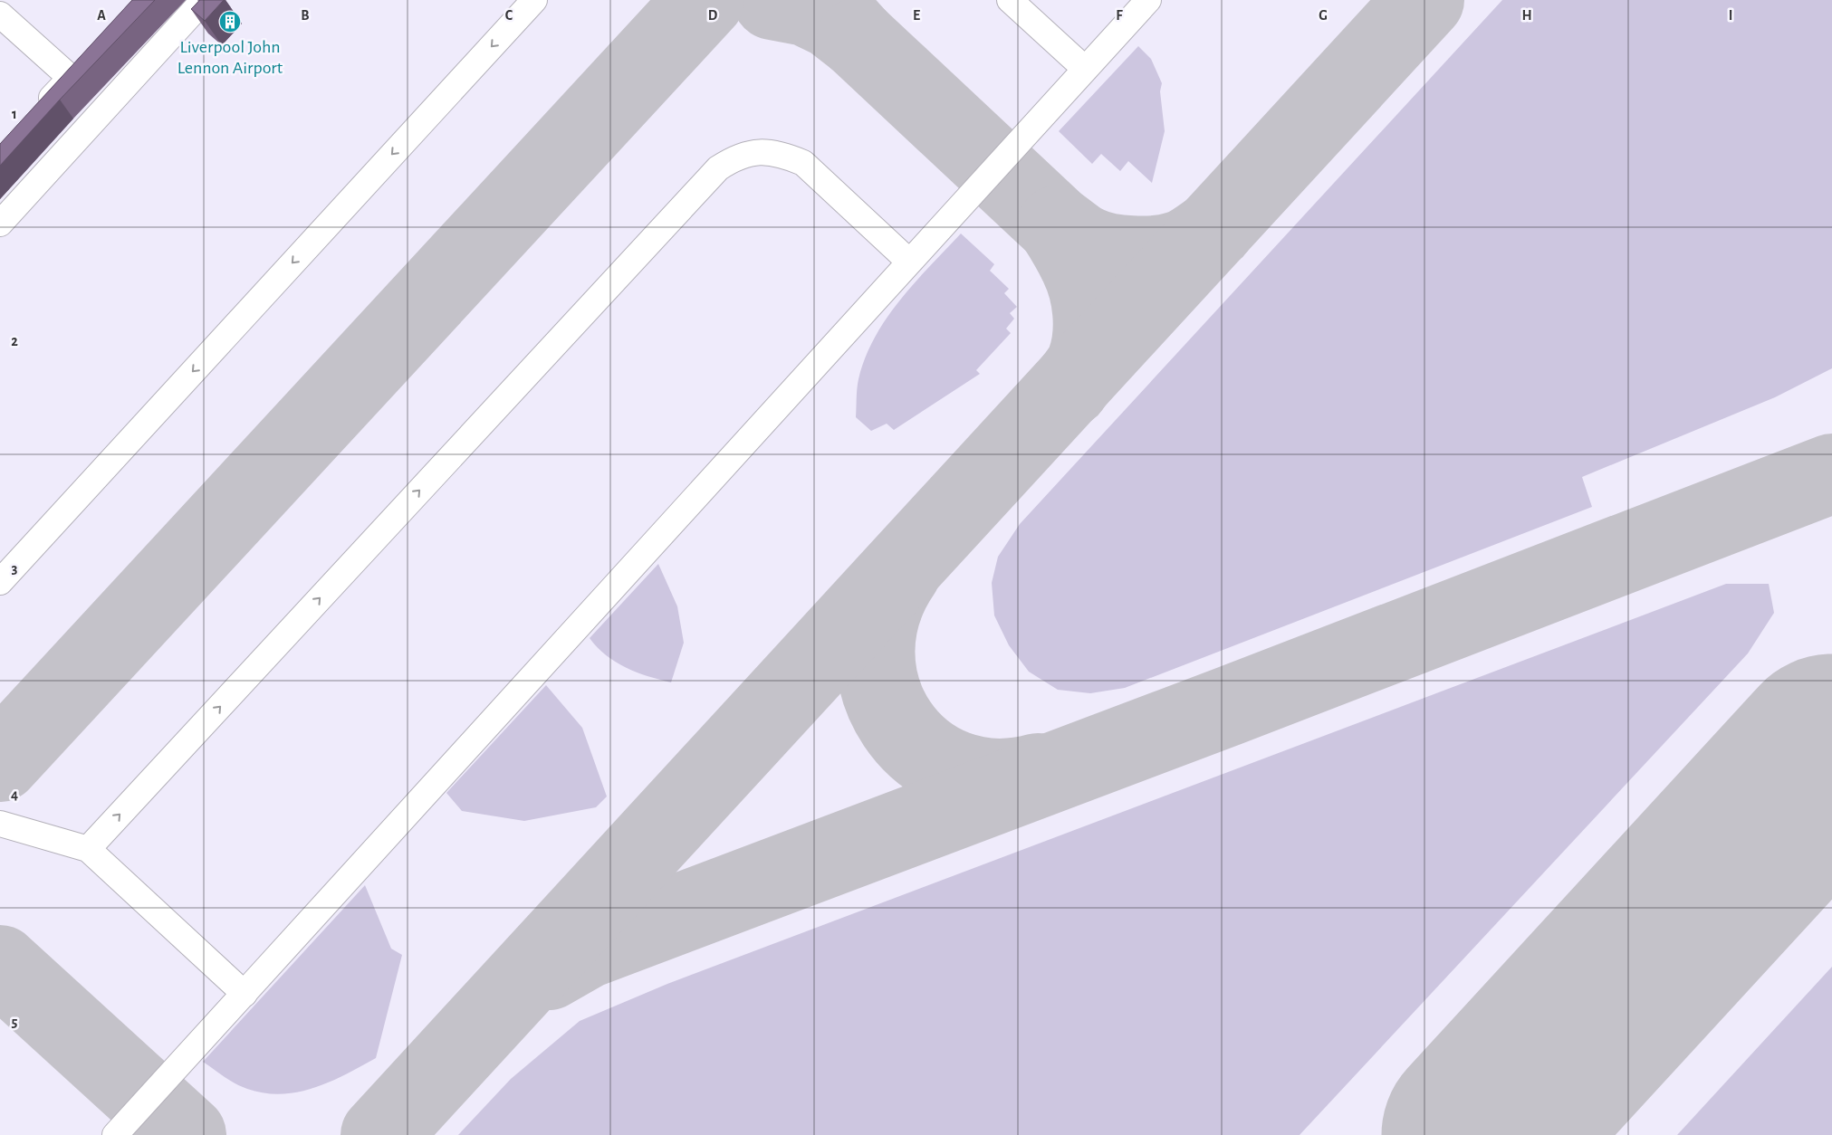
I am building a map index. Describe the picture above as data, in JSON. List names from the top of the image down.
{
  "places": {
    "building": ["Liverpool John Lennon Airport"]
  },
  "grid": {
    "columns": [
      "A",
      "B",
      "C",
      "D",
      "E",
      "F",
      "G",
      "H",
      "I"
    ],
    "rows": [
      "1",
      "2",
      "3",
      "4",
      "5"
    ]
  }
}
